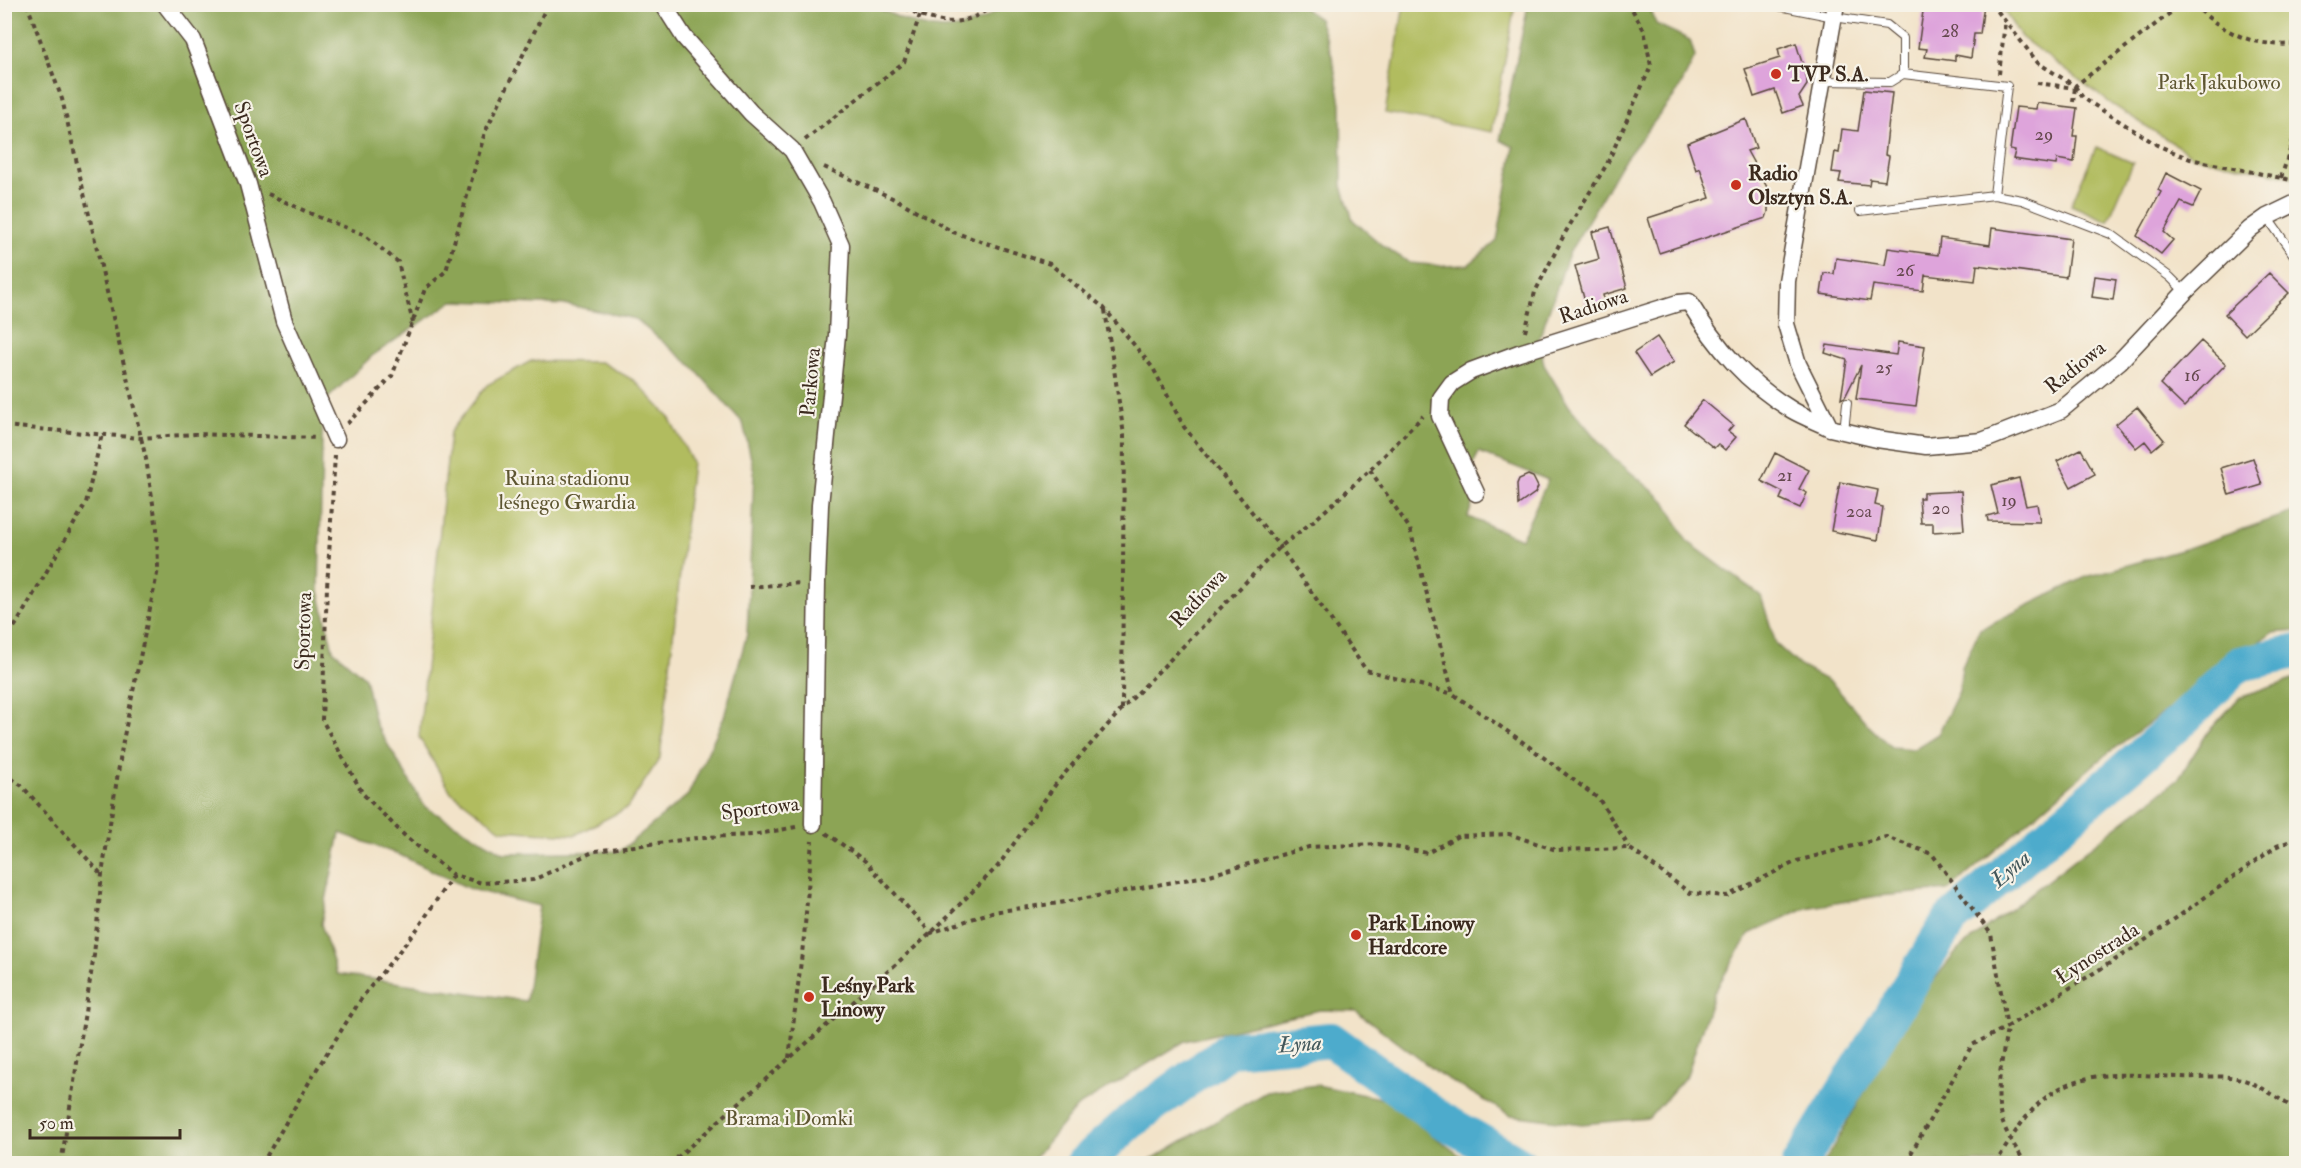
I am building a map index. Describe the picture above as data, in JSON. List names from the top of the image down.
{
  "streets": {
    "street": ["Sportowa", "Radiowa", "Parkowa"],
    "path": ["Łynostrada"]
  },
  "crossings": [
    ["Sportowa", "Parkowa"]
  ],
  "water": ["Łyna"],
  "parks": ["Park Jakubowo", "Ruina stadionu leśnego Gwardia", "Brama i Domki"],
  "places": [
    "TVP S.A.",
    "Radio Olsztyn S.A.",
    "Park Linowy Hardcore",
    "Leśny Park Linowy"
  ],
  "house_numbers": [
    "28",
    "29",
    "26",
    "25",
    "16",
    "21",
    "19",
    "20",
    "20a"
  ],
  "scale_bar": "50 m"
}
